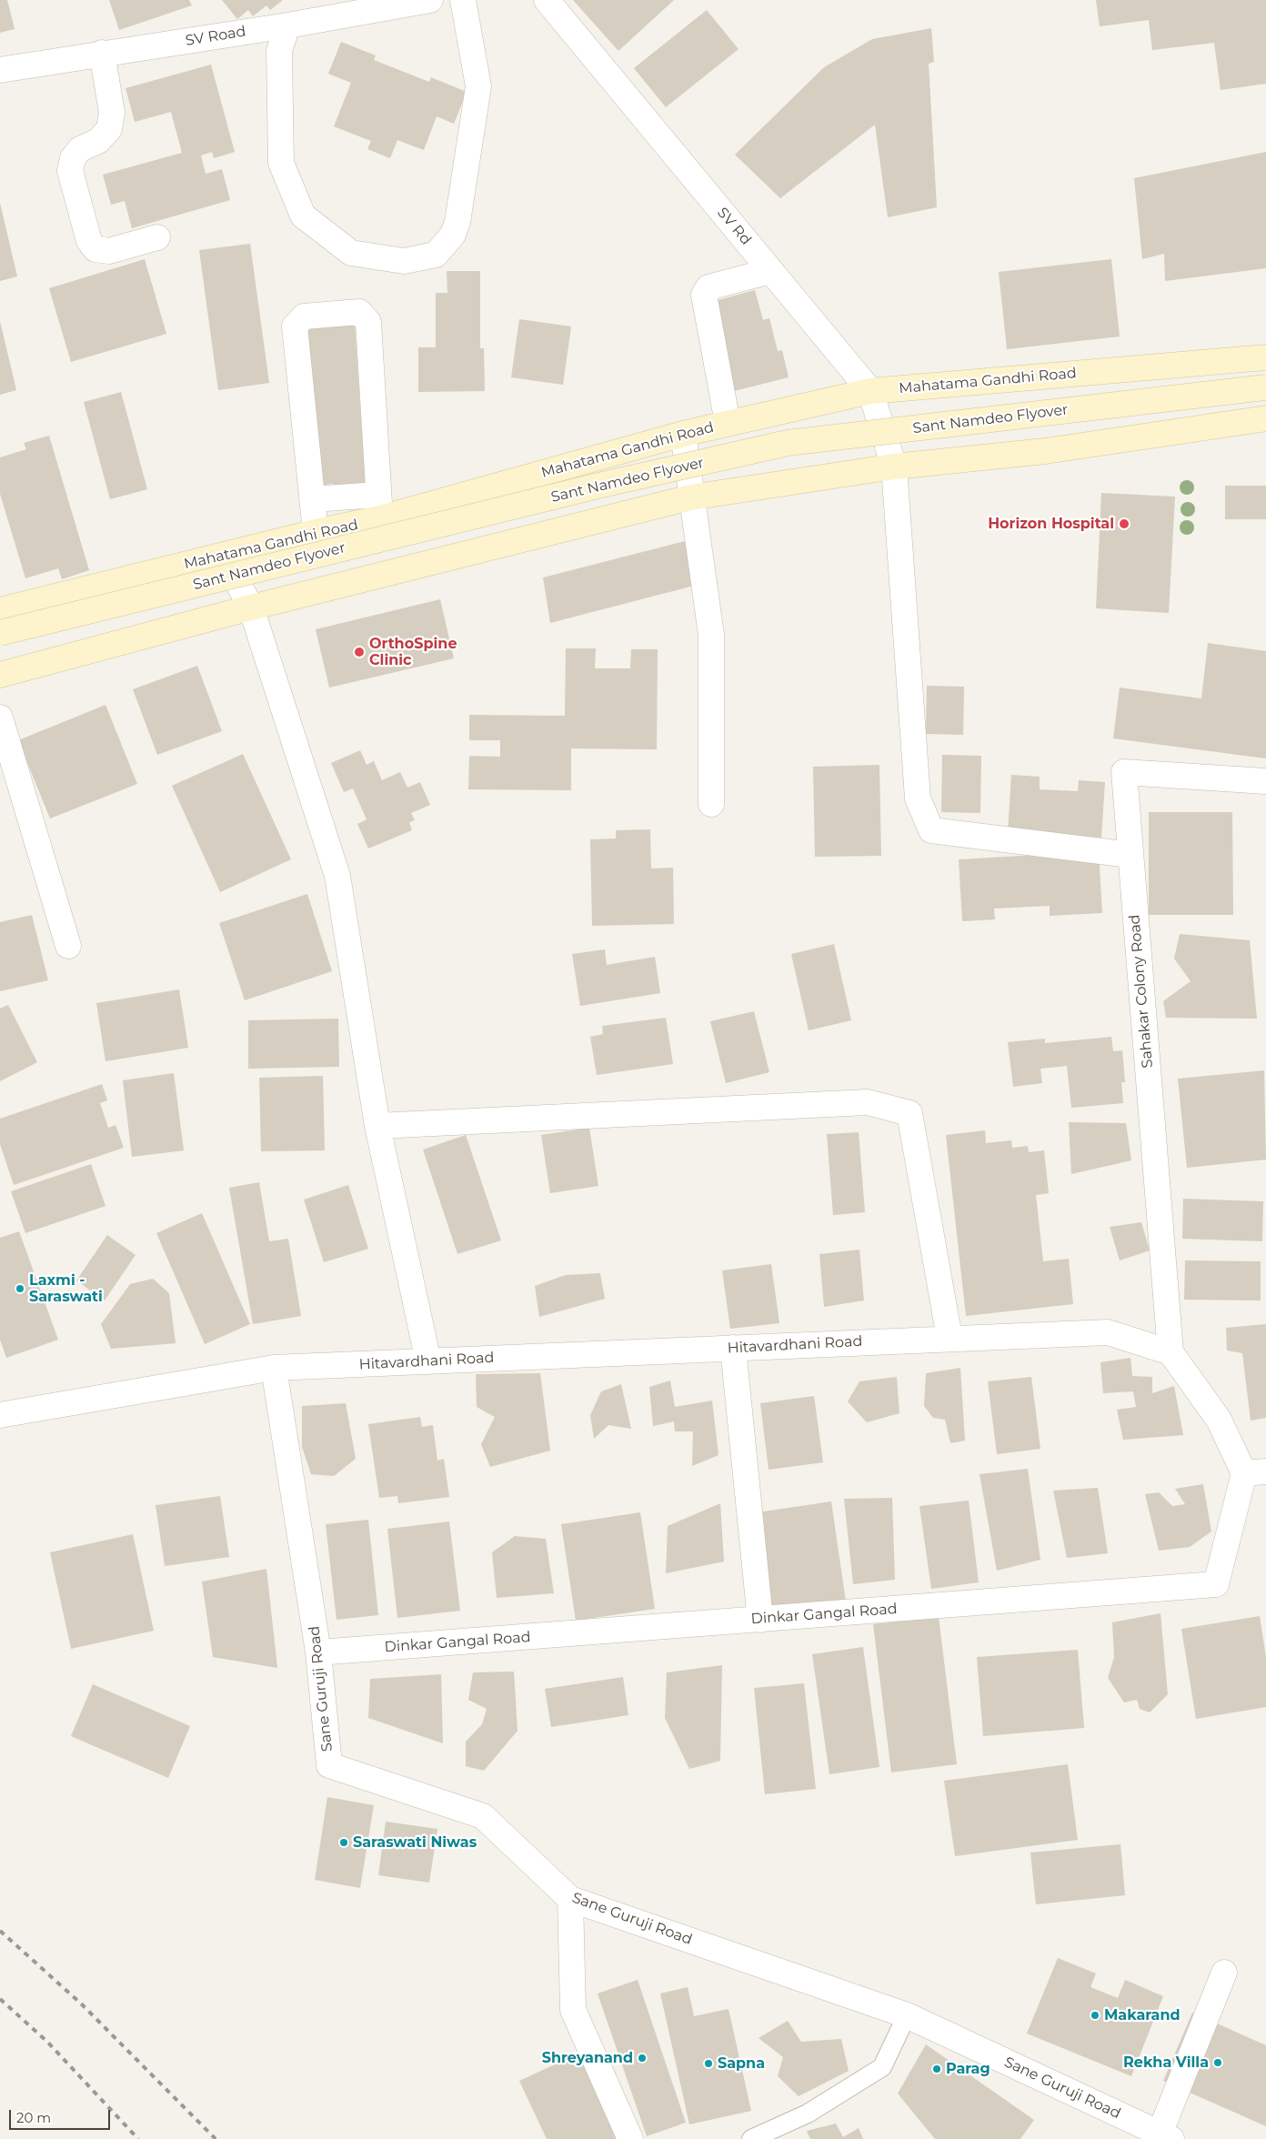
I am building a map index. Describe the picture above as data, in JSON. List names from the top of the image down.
{
  "streets": {
    "main road": ["Mahatama Gandhi Road", "Sant Namdeo Flyover"],
    "street": [
      "SV Road",
      "SV Rd",
      "Sahakar Colony Road",
      "Hitavardhani Road",
      "Dinkar Gangal Road",
      "Sane Guruji Road"
    ]
  },
  "crossings": [
    ["SV Rd", "Mahatama Gandhi Road"],
    ["SV Rd", "Sahakar Colony Road"],
    ["Sahakar Colony Road", "Hitavardhani Road"],
    ["Hitavardhani Road", "Sane Guruji Road"],
    ["Dinkar Gangal Road", "Sane Guruji Road"]
  ],
  "places": [
    "Horizon Hospital",
    "OrthoSpine Clinic",
    "Laxmi - Saraswati",
    "Saraswati Niwas",
    "Makarand",
    "Shreyanand",
    "Rekha Villa",
    "Sapna",
    "Parag"
  ],
  "scale_bar": "20 m"
}
